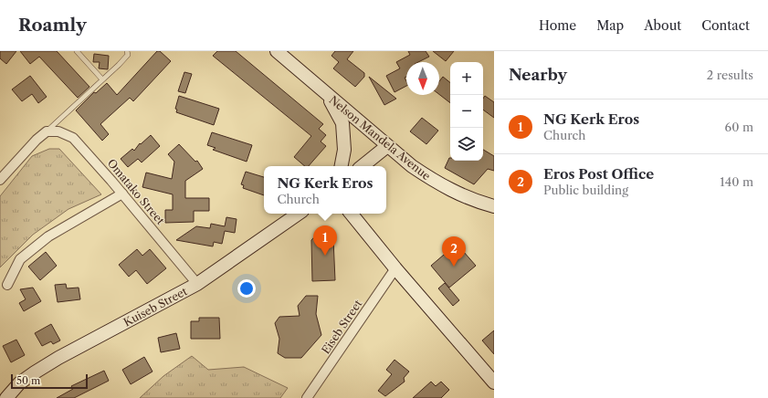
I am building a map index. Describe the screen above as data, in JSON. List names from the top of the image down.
{
  "streets": {
    "street": [
      "Nelson Mandela Avenue",
      "Omatako Street",
      "Kuiseb Street",
      "Eiseb Street"
    ]
  },
  "crossings": [
    ["Omatako Street", "Kuiseb Street"]
  ],
  "scale_bar": "50 m",
  "north": "bottom",
  "page": {
    "header": "Roamly",
    "nav": [
      "Home",
      "Map",
      "About",
      "Contact"
    ],
    "heading": ["Nearby", "2 results"],
    "map_buttons": ["+", "−"],
    "list": [
      {
        "mark": "1",
        "name": "NG Kerk Eros",
        "note": "Church",
        "value": "60 m"
      },
      {
        "mark": "2",
        "name": "Eros Post Office",
        "note": "Public building",
        "value": "140 m"
      }
    ],
    "popup": ["NG Kerk Eros", "Church"],
    "pins": ["1", "2"],
    "scale": "50 m"
  }
}
